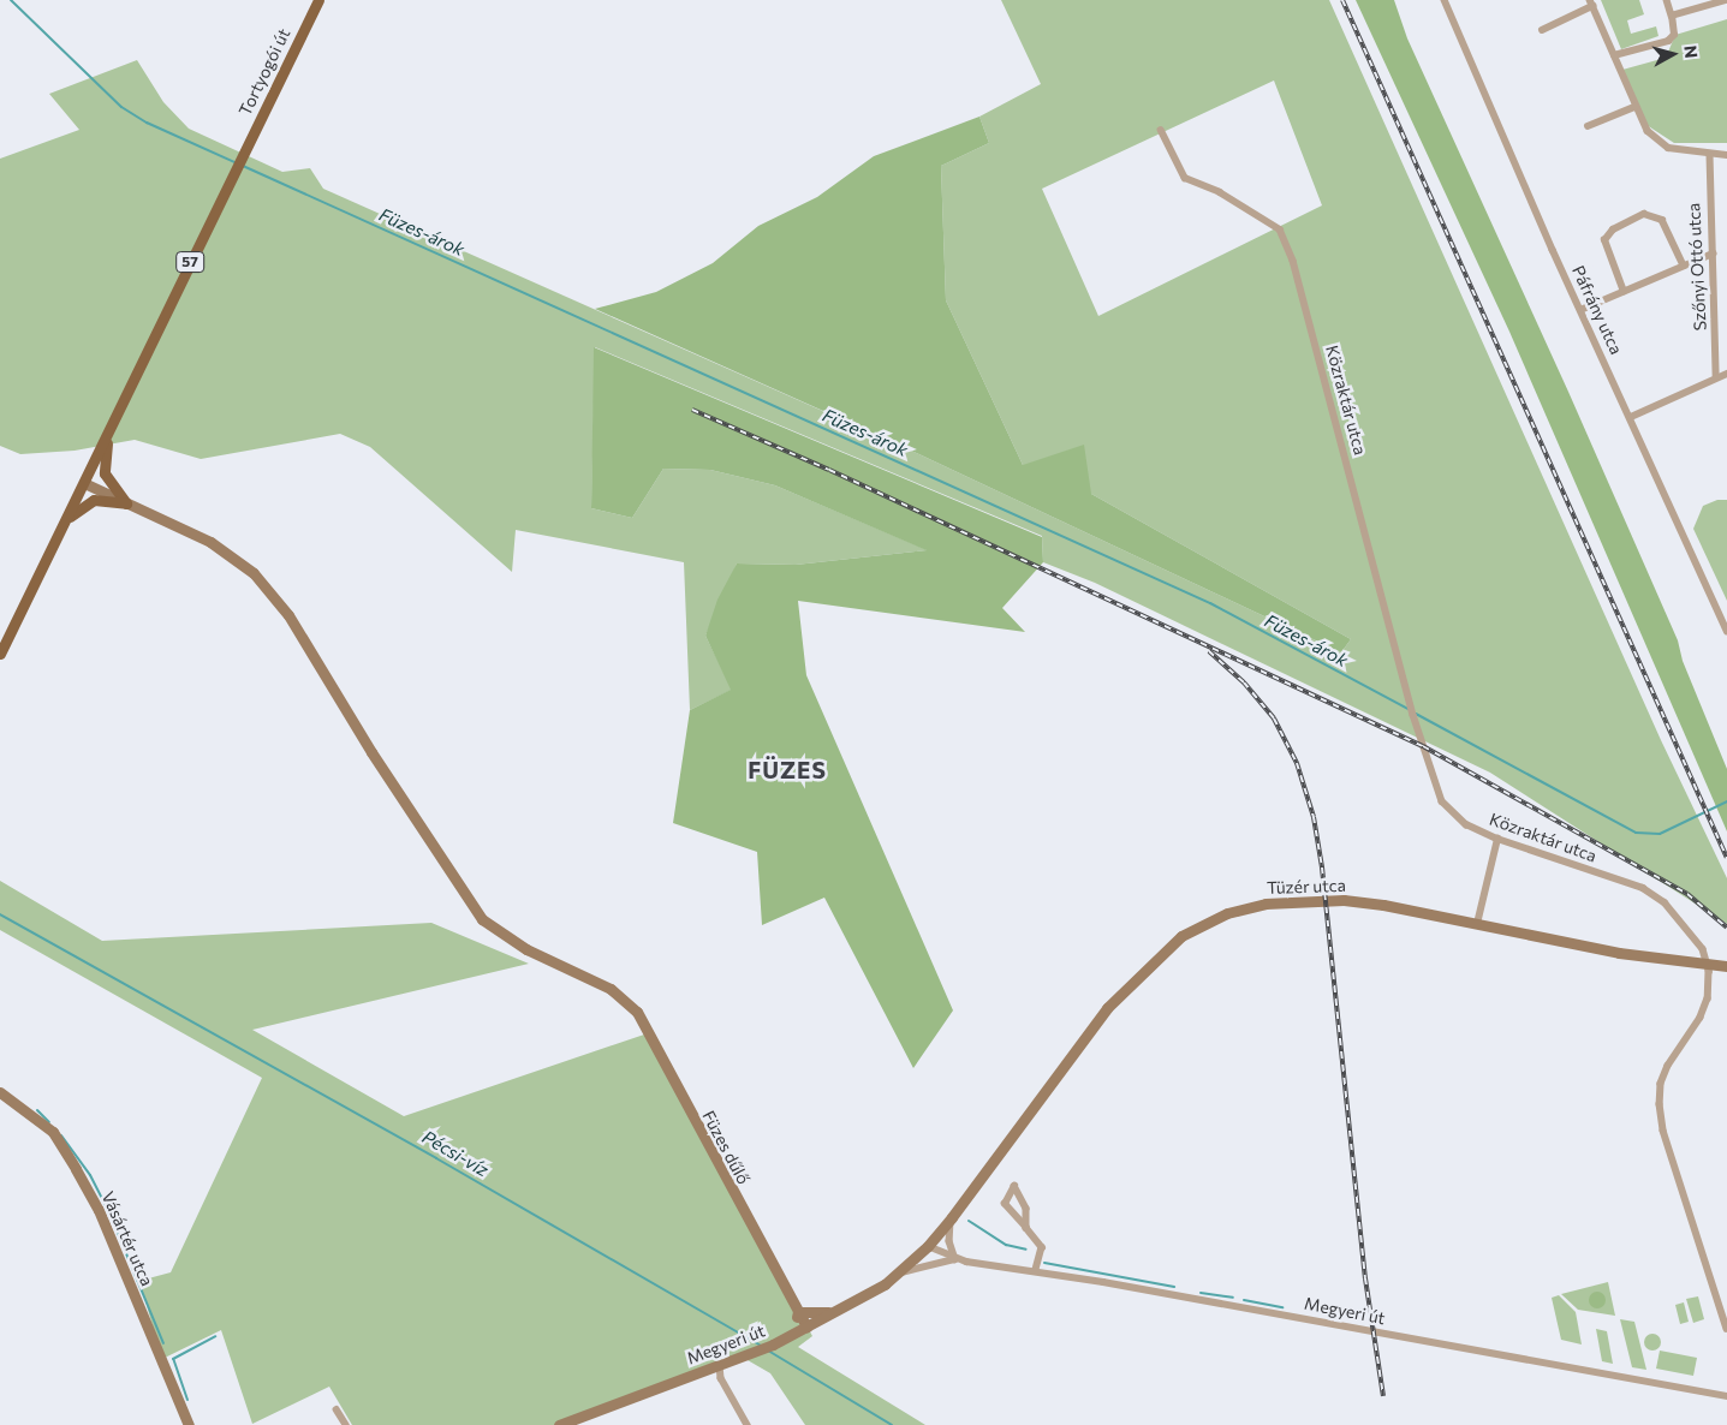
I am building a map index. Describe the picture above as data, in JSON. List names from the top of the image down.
{
  "streets": {
    "main road": ["Tortyogói út", "57"],
    "street": [
      "Szőnyi Ottó utca",
      "Páfrány utca",
      "Közraktár utca",
      "Tüzér utca",
      "Füzes dűlő",
      "Vásártér utca",
      "Megyeri út"
    ]
  },
  "crossings": [
    ["Tortyogói út", "57"],
    ["57", "Füzes dűlő"],
    ["Tüzér utca", "Megyeri út"],
    ["Füzes dűlő", "Megyeri út"]
  ],
  "districts": ["FÜZES"],
  "water": ["Füzes-árok", "Pécsi-víz"],
  "north": "right"
}
